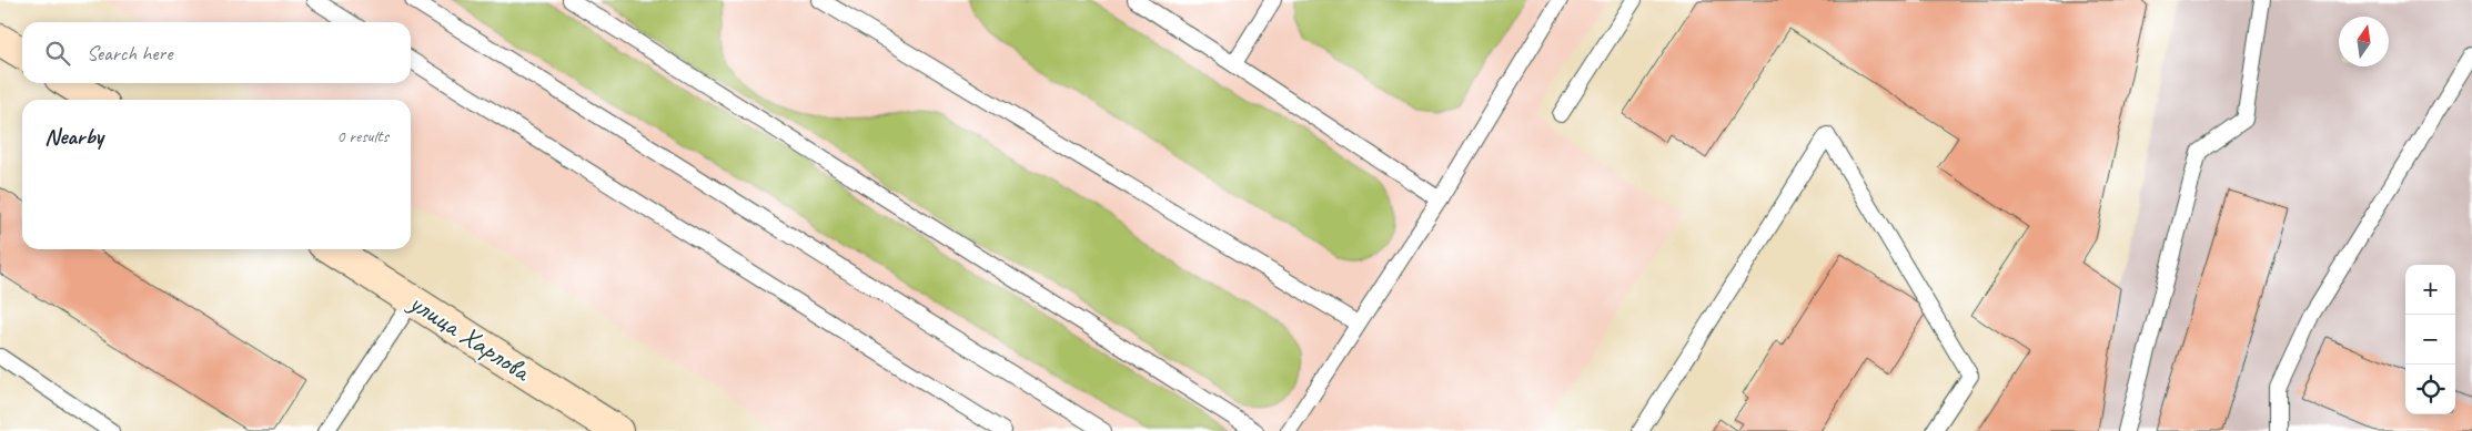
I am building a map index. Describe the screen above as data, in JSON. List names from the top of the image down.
{
  "streets": {
    "street": ["улица Харлова"]
  },
  "north": "top",
  "page": {
    "search": "Search here",
    "heading": ["Nearby", "0 results"],
    "map_buttons": ["+", "−"]
  }
}
